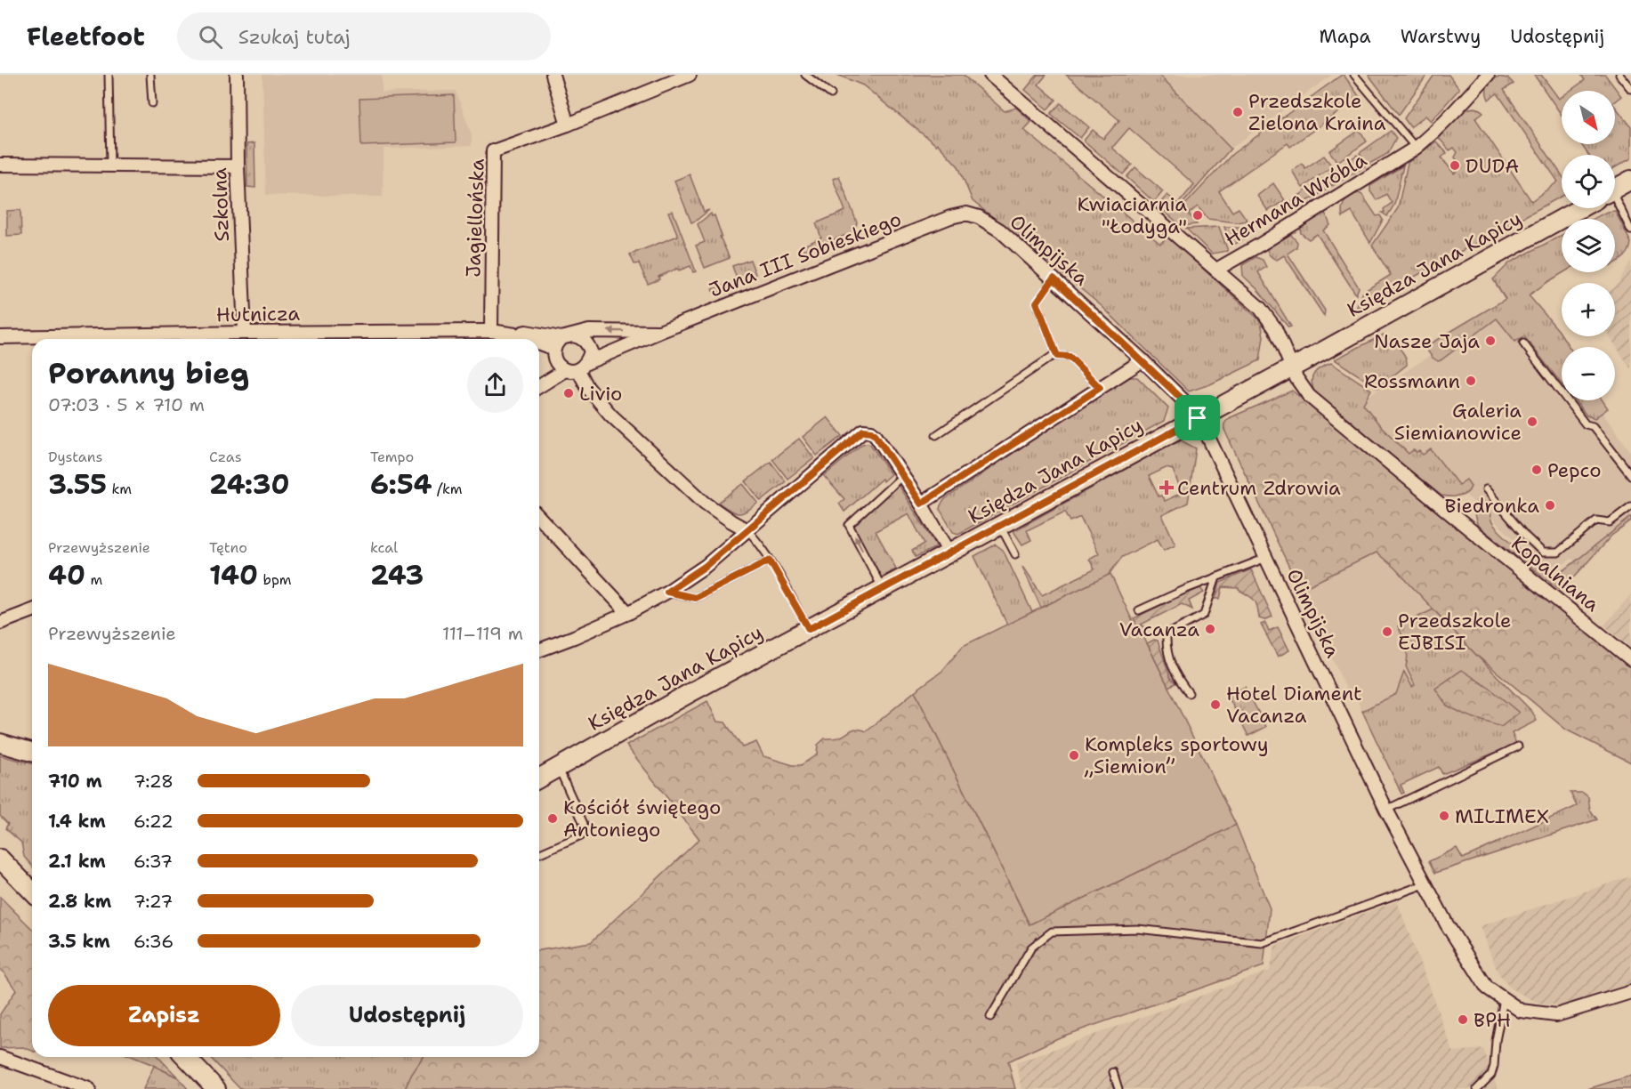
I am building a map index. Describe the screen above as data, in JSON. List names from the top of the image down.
{
  "streets": {
    "street": [
      "Hermana Wróbla",
      "Szkolna",
      "Jagiellońska",
      "Olimpijska",
      "Jana III Sobieskiego",
      "Księdza Jana Kapicy",
      "Hutnicza",
      "Kopalniana"
    ]
  },
  "crossings": [
    ["Hermana Wróbla", "Księdza Jana Kapicy"],
    ["Hermana Wróbla", "Kopalniana"],
    ["Szkolna", "Hutnicza"],
    ["Jagiellońska", "Hutnicza"],
    ["Olimpijska", "Jana III Sobieskiego"],
    ["Olimpijska", "Księdza Jana Kapicy"],
    ["Jana III Sobieskiego", "Hutnicza"],
    ["Księdza Jana Kapicy", "Kopalniana"]
  ],
  "places": {
    "other": [
      "Przedszkole Zielona Kraina",
      "DUDA",
      "Kwiaciarnia \"Łodyga\"",
      "Nasze Jaja",
      "Rossmann",
      "Livio",
      "Galeria Siemianowice",
      "Pepco",
      "Biedronka",
      "Vacanza",
      "Przedszkole EJBISI",
      "Hotel Diament Vacanza",
      "Kompleks sportowy „Siemion”",
      "MILIMEX",
      "Kościół świętego Antoniego",
      "BPH"
    ],
    "health": ["Centrum Zdrowia"]
  },
  "north": "bottom right",
  "page": {
    "header": "Fleetfoot",
    "search": "Szukaj tutaj",
    "nav": ["Mapa", "Warstwy", "Udostępnij"],
    "map_buttons": ["+", "−"],
    "heading": ["Poranny bieg", "07:03 · 5 × 710 m"],
    "stats": [
      ["Dystans", "3.55 km"],
      ["Czas", "24:30"],
      ["Tempo", "6:54 /km"],
      ["Przewyższenie", "40 m"],
      ["Tętno", "140 bpm"],
      ["kcal", "243"]
    ],
    "chart": ["Przewyższenie", "111–119 m"],
    "list": [
      {
        "name": "710 m",
        "note": "7:28"
      },
      {
        "name": "1.4 km",
        "note": "6:22"
      },
      {
        "name": "2.1 km",
        "note": "6:37"
      },
      {
        "name": "2.8 km",
        "note": "7:27"
      },
      {
        "name": "3.5 km",
        "note": "6:36"
      }
    ],
    "buttons": ["Zapisz", "Udostępnij"]
  }
}
